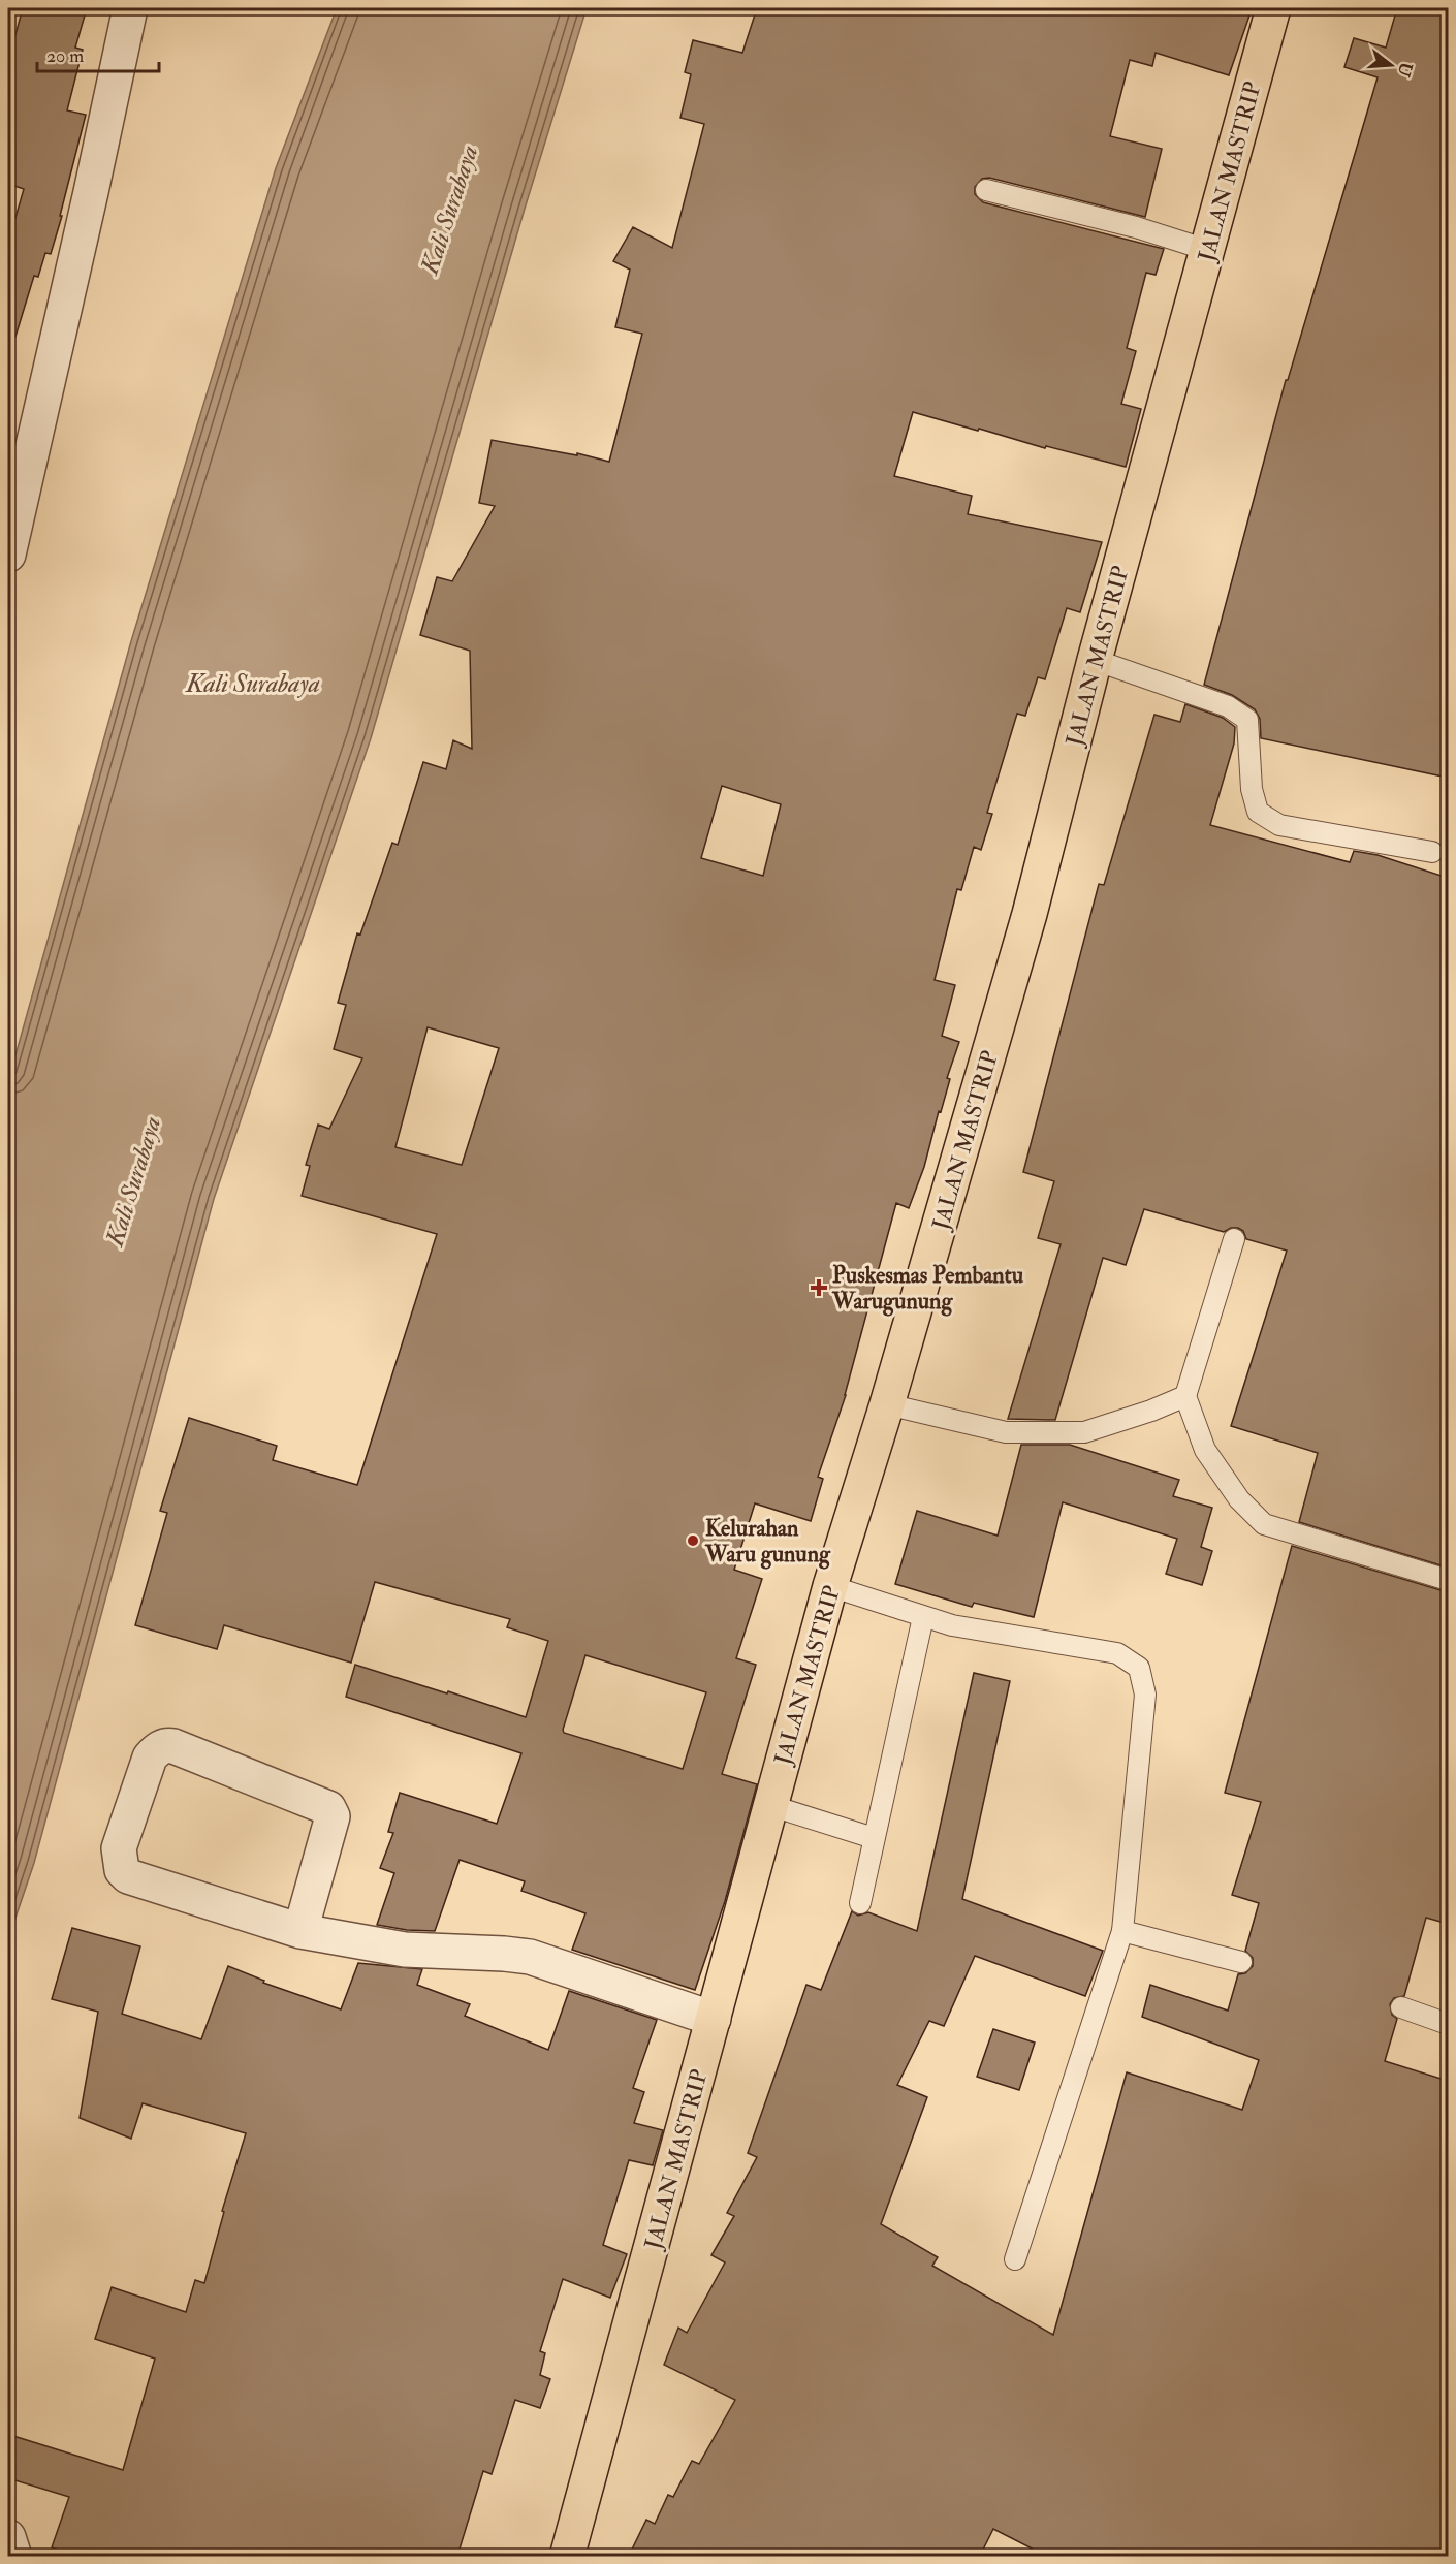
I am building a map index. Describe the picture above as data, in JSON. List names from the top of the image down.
{
  "streets": {
    "main road": ["JALAN MASTRIP"]
  },
  "water": ["Kali Surabaya"],
  "places": {
    "health": ["Puskesmas Pembantu Warugunung"],
    "other": ["Kelurahan Waru gunung"]
  },
  "scale_bar": "20 m",
  "north": "right"
}
